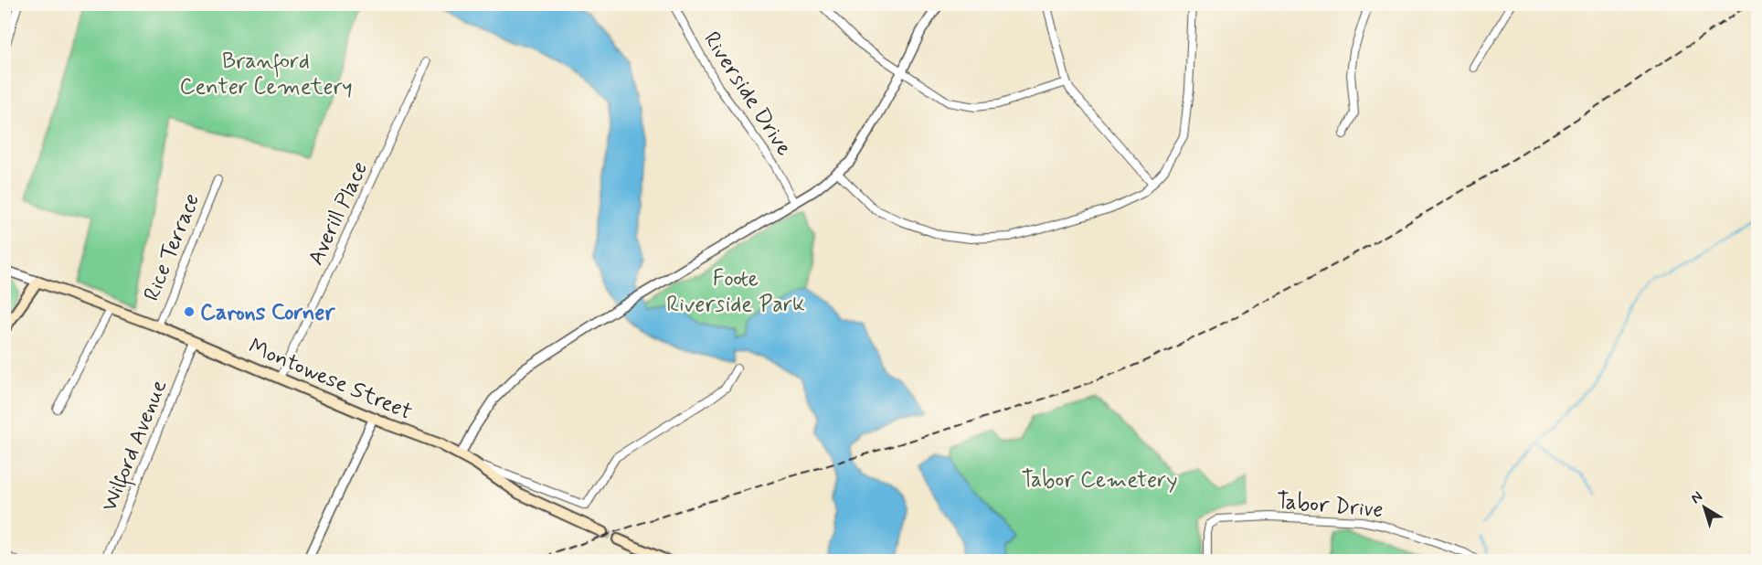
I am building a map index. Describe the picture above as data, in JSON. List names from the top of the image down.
{
  "streets": {
    "main road": ["Montowese Street"],
    "street": [
      "Riverside Drive",
      "Averill Place",
      "Rice Terrace",
      "Wilford Avenue",
      "Tabor Drive"
    ]
  },
  "crossings": [
    ["Averill Place", "Montowese Street"],
    ["Rice Terrace", "Montowese Street"],
    ["Montowese Street", "Wilford Avenue"]
  ],
  "parks": ["Branford Center Cemetery", "Foote Riverside Park", "Tabor Cemetery"],
  "places": ["Carons Corner"],
  "north": "top left"
}
